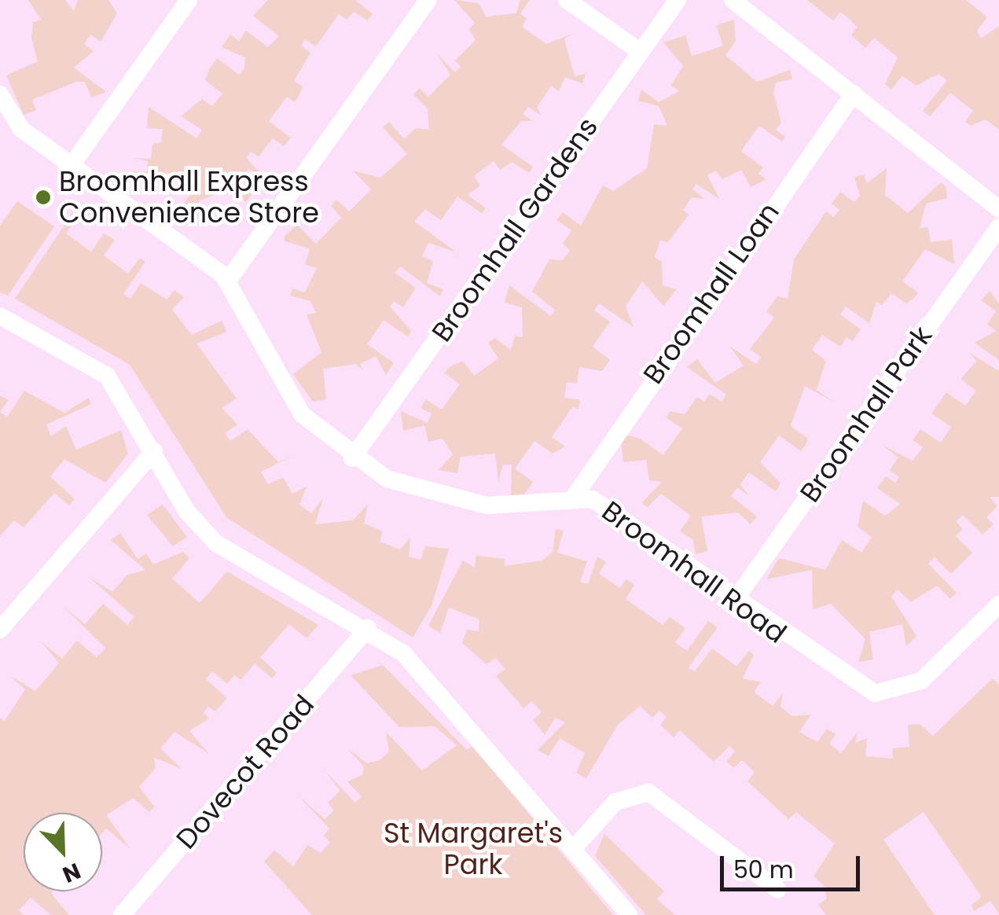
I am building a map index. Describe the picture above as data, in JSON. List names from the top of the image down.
{
  "streets": {
    "street": [
      "Broomhall Gardens",
      "Broomhall Loan",
      "Broomhall Park",
      "Broomhall Road",
      "Dovecot Road"
    ]
  },
  "crossings": [
    ["Broomhall Gardens", "Broomhall Road"],
    ["Broomhall Loan", "Broomhall Road"],
    ["Broomhall Park", "Broomhall Road"]
  ],
  "parks": ["St Margaret's Park"],
  "places": ["Broomhall Express Convenience Store"],
  "scale_bar": "50 m",
  "north": "bottom right"
}
